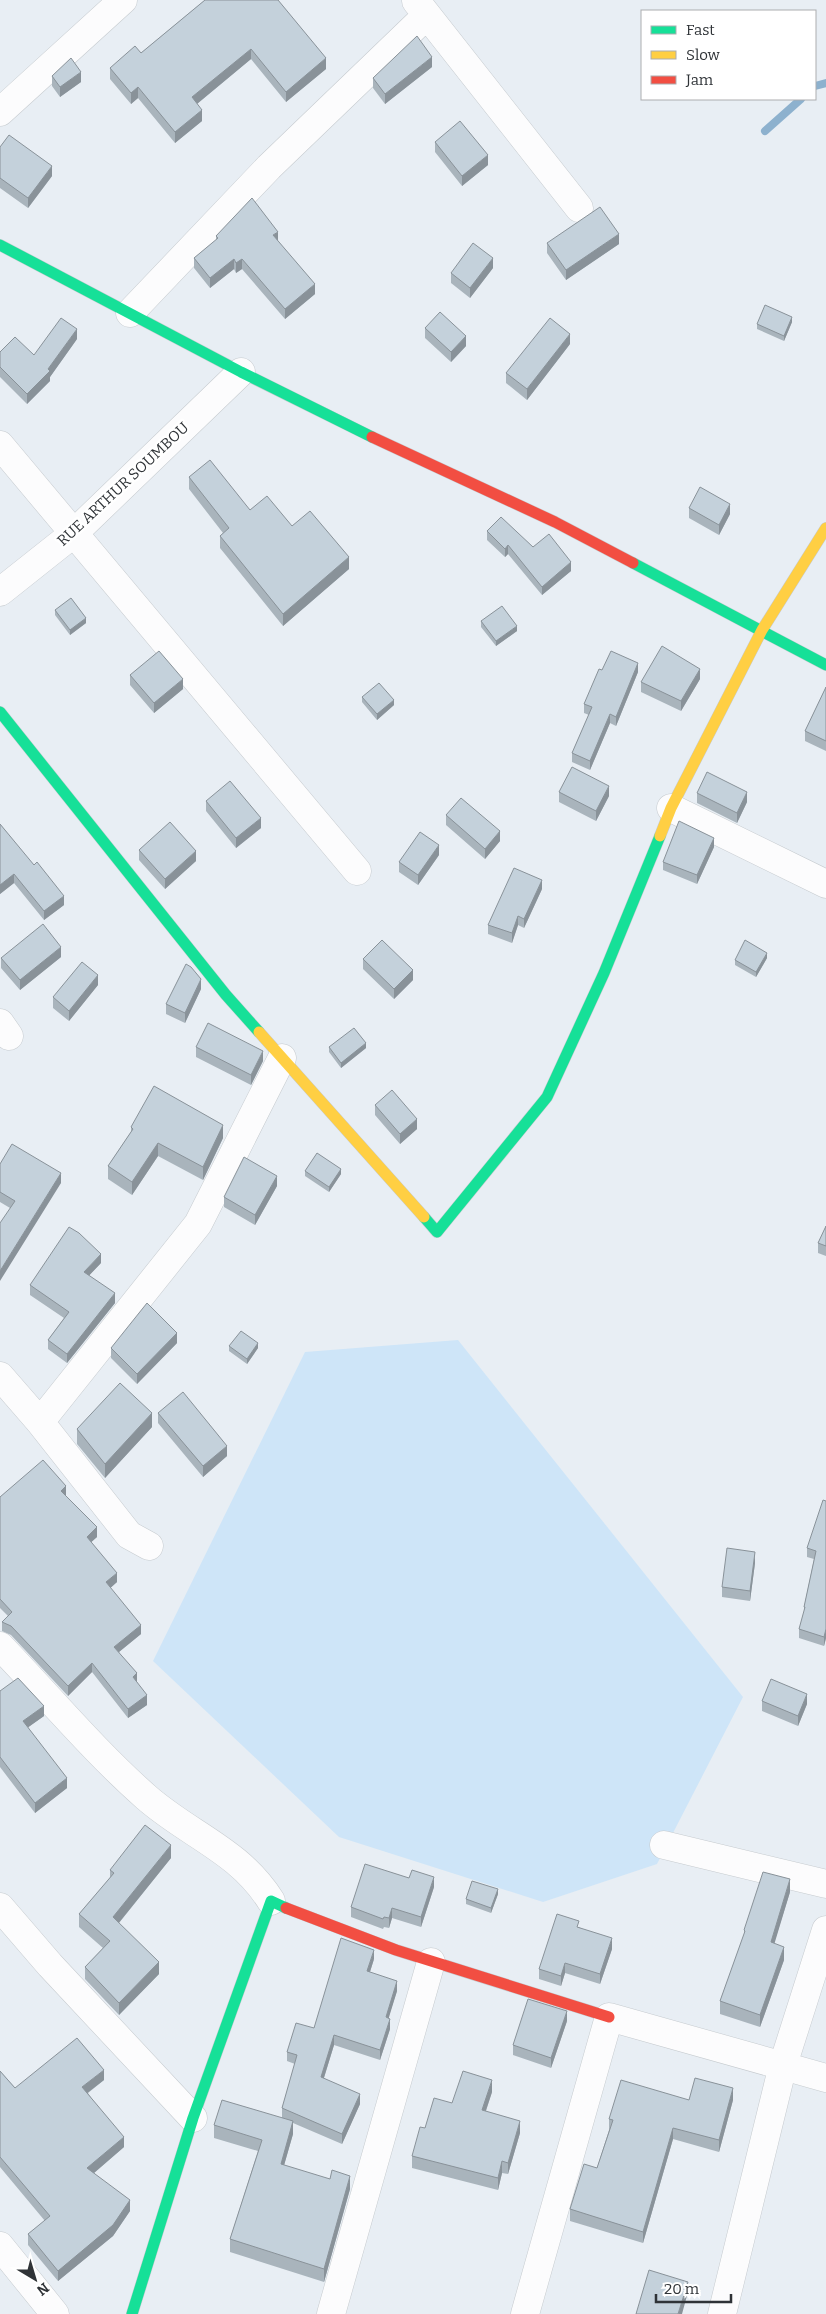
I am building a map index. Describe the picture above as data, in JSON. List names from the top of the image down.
{
  "streets": {
    "street": ["RUE ARTHUR SOUMBOU"]
  },
  "legend": ["Fast", "Slow", "Jam"],
  "scale_bar": "20 m",
  "north": "bottom right"
}
